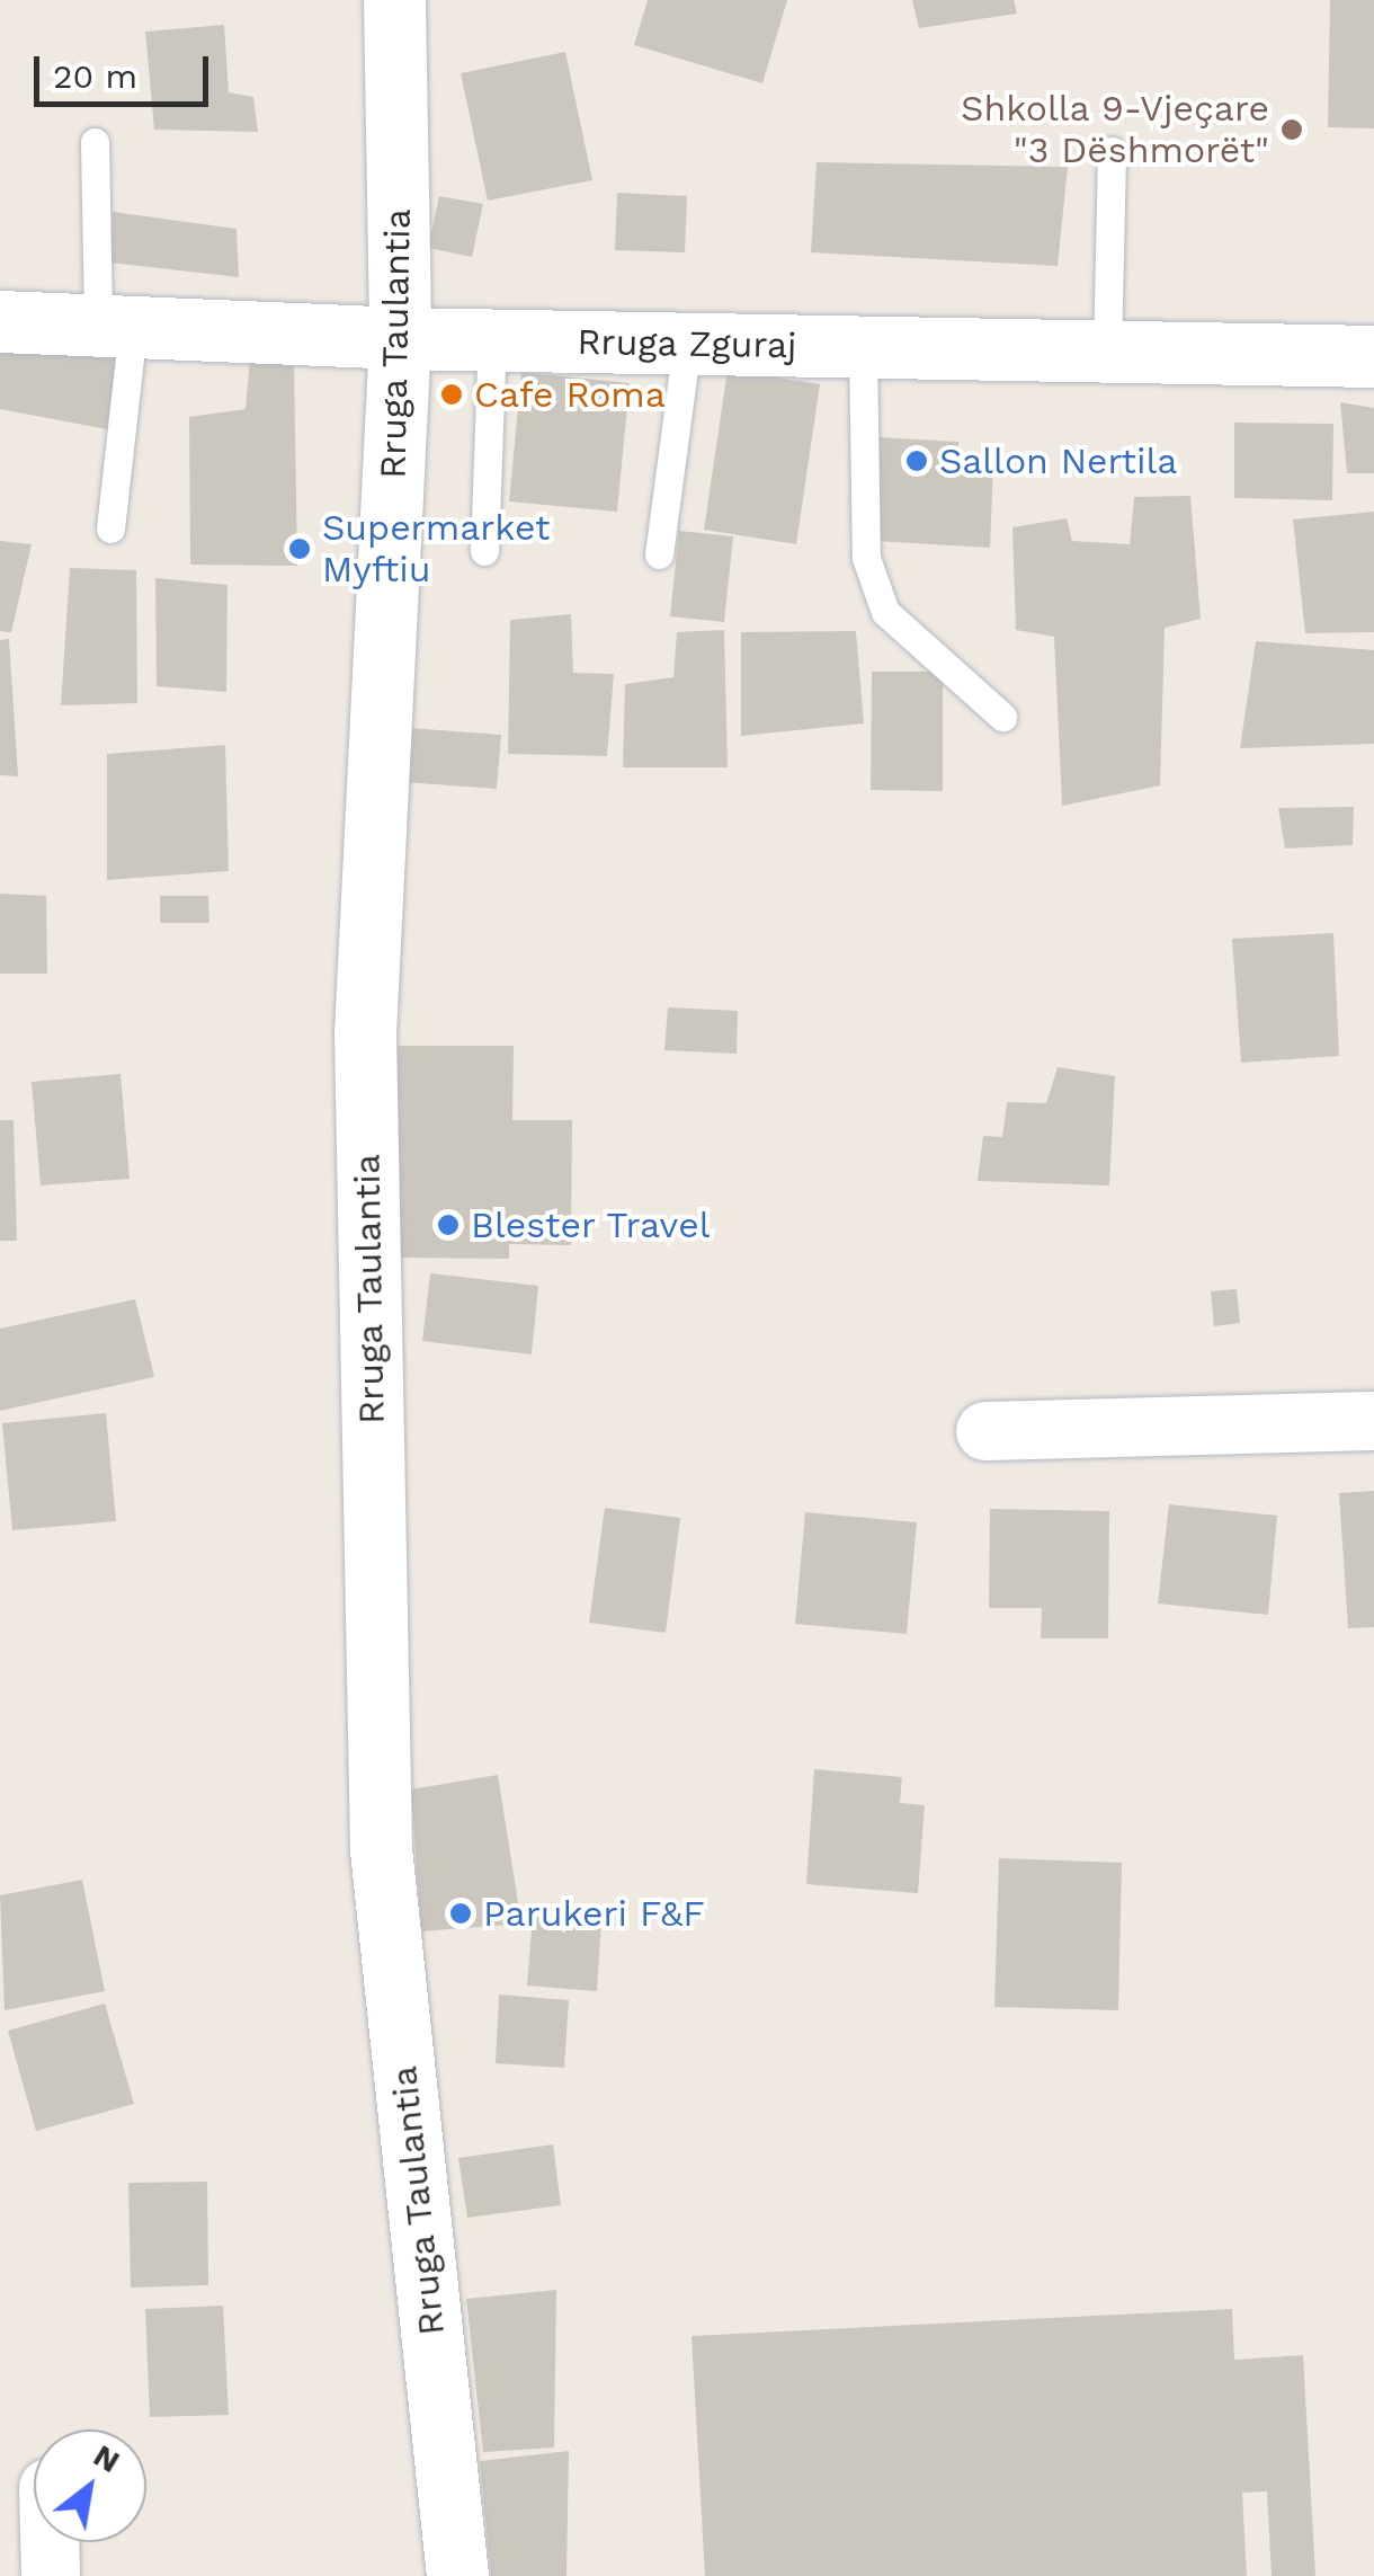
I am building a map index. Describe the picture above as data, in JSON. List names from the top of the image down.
{
  "streets": {
    "street": ["Rruga Taulantia", "Rruga Zguraj"]
  },
  "crossings": [
    ["Rruga Taulantia", "Rruga Zguraj"]
  ],
  "places": [
    "Shkolla 9-Vjeçare \"3 Dëshmorët\"",
    "Cafe Roma",
    "Sallon Nertila",
    "Supermarket Myftiu",
    "Blester Travel",
    "Parukeri F&F"
  ],
  "scale_bar": "20 m",
  "north": "top right"
}
